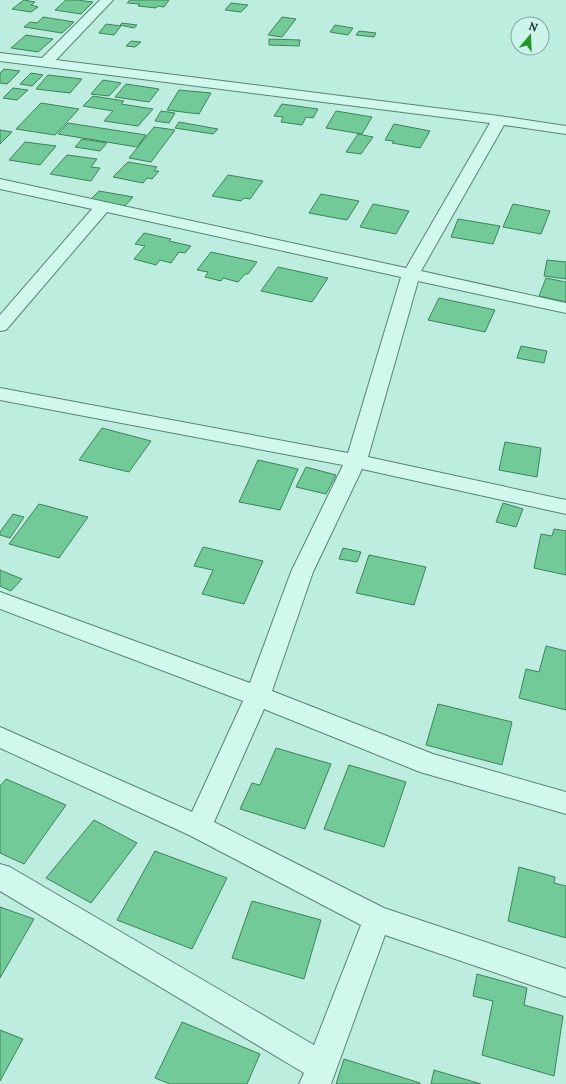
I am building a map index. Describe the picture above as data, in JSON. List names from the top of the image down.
{
  "north": "top"
}
